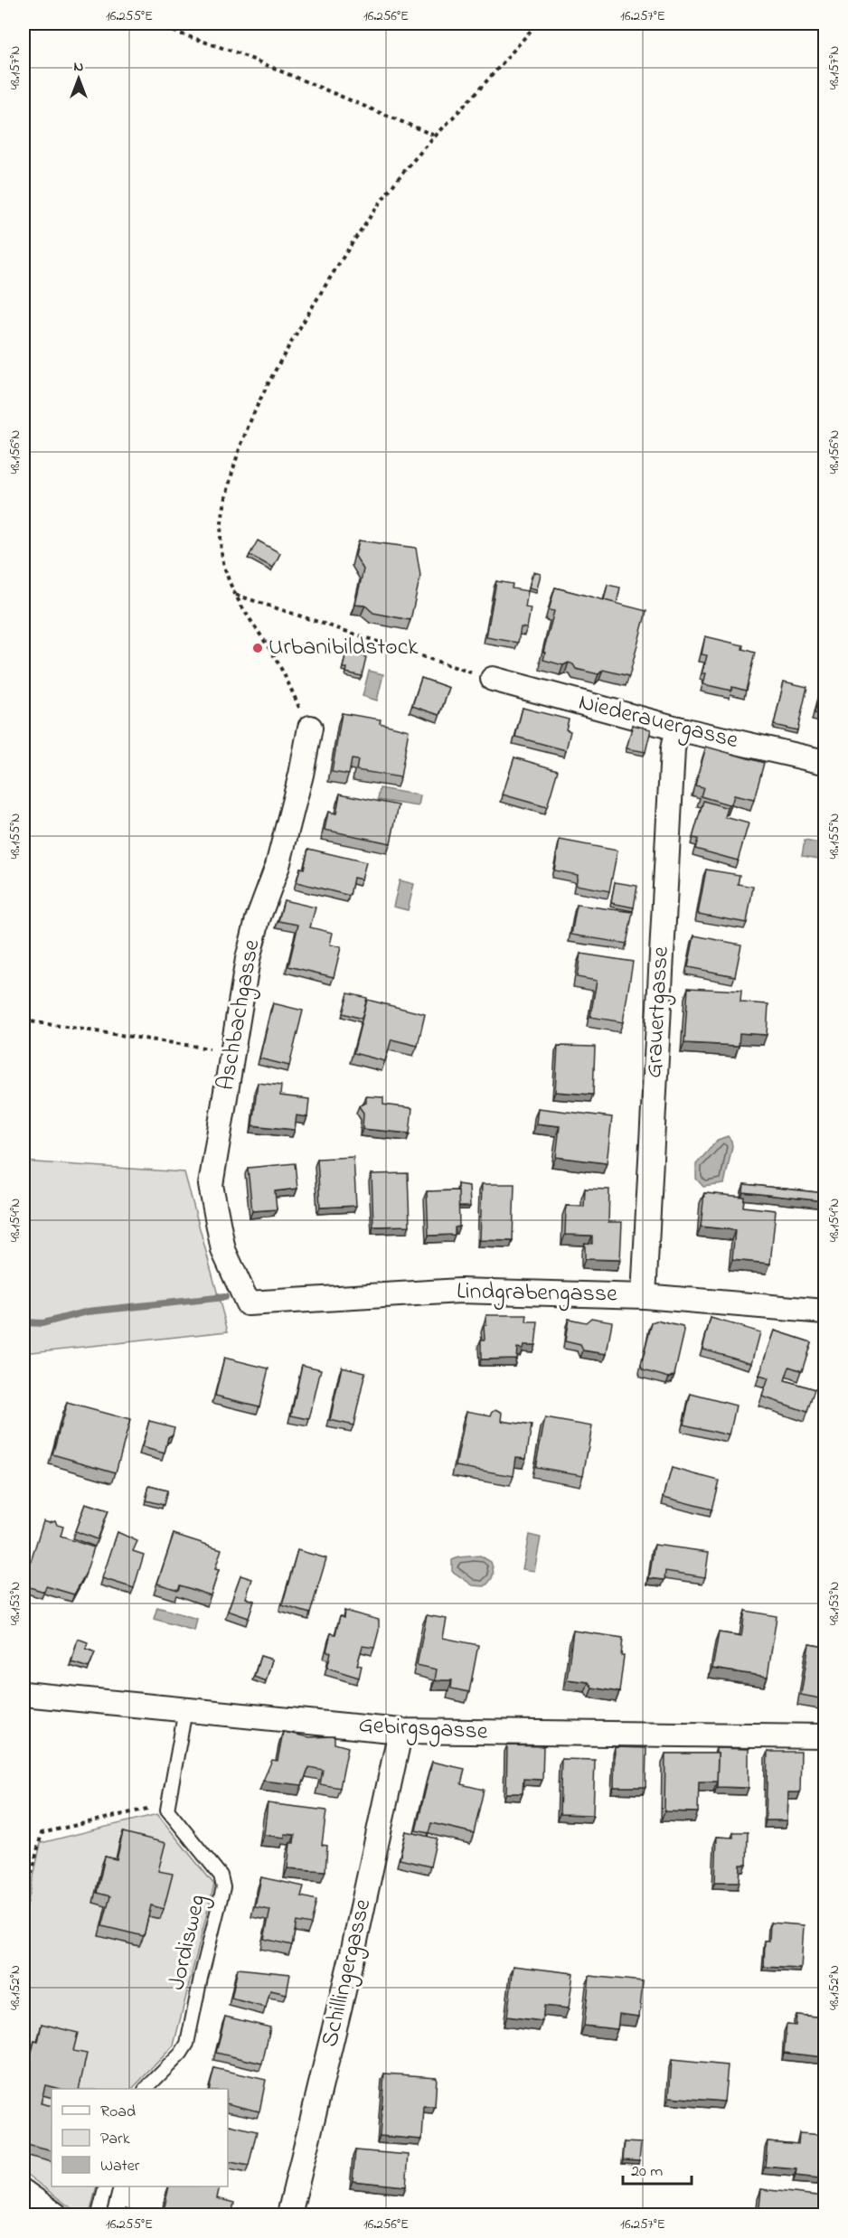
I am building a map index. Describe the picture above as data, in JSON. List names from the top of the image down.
{
  "streets": {
    "street": [
      "Niederauergasse",
      "Grauertgasse",
      "Aschbachgasse",
      "Lindgrabengasse",
      "Gebirgsgasse",
      "Schillingergasse"
    ],
    "lane": ["Jordisweg"]
  },
  "crossings": [
    ["Niederauergasse", "Grauertgasse"],
    ["Grauertgasse", "Lindgrabengasse"],
    ["Aschbachgasse", "Lindgrabengasse"],
    ["Gebirgsgasse", "Schillingergasse"]
  ],
  "places": ["Urbanibildstock"],
  "legend": ["Road", "Park", "Water"],
  "scale_bar": "20 m",
  "north": "top",
  "coordinates": [
    "16.255°E",
    "16.256°E",
    "16.257°E",
    "48.157°N",
    "48.156°N",
    "48.155°N",
    "48.154°N",
    "48.153°N",
    "48.152°N"
  ]
}
